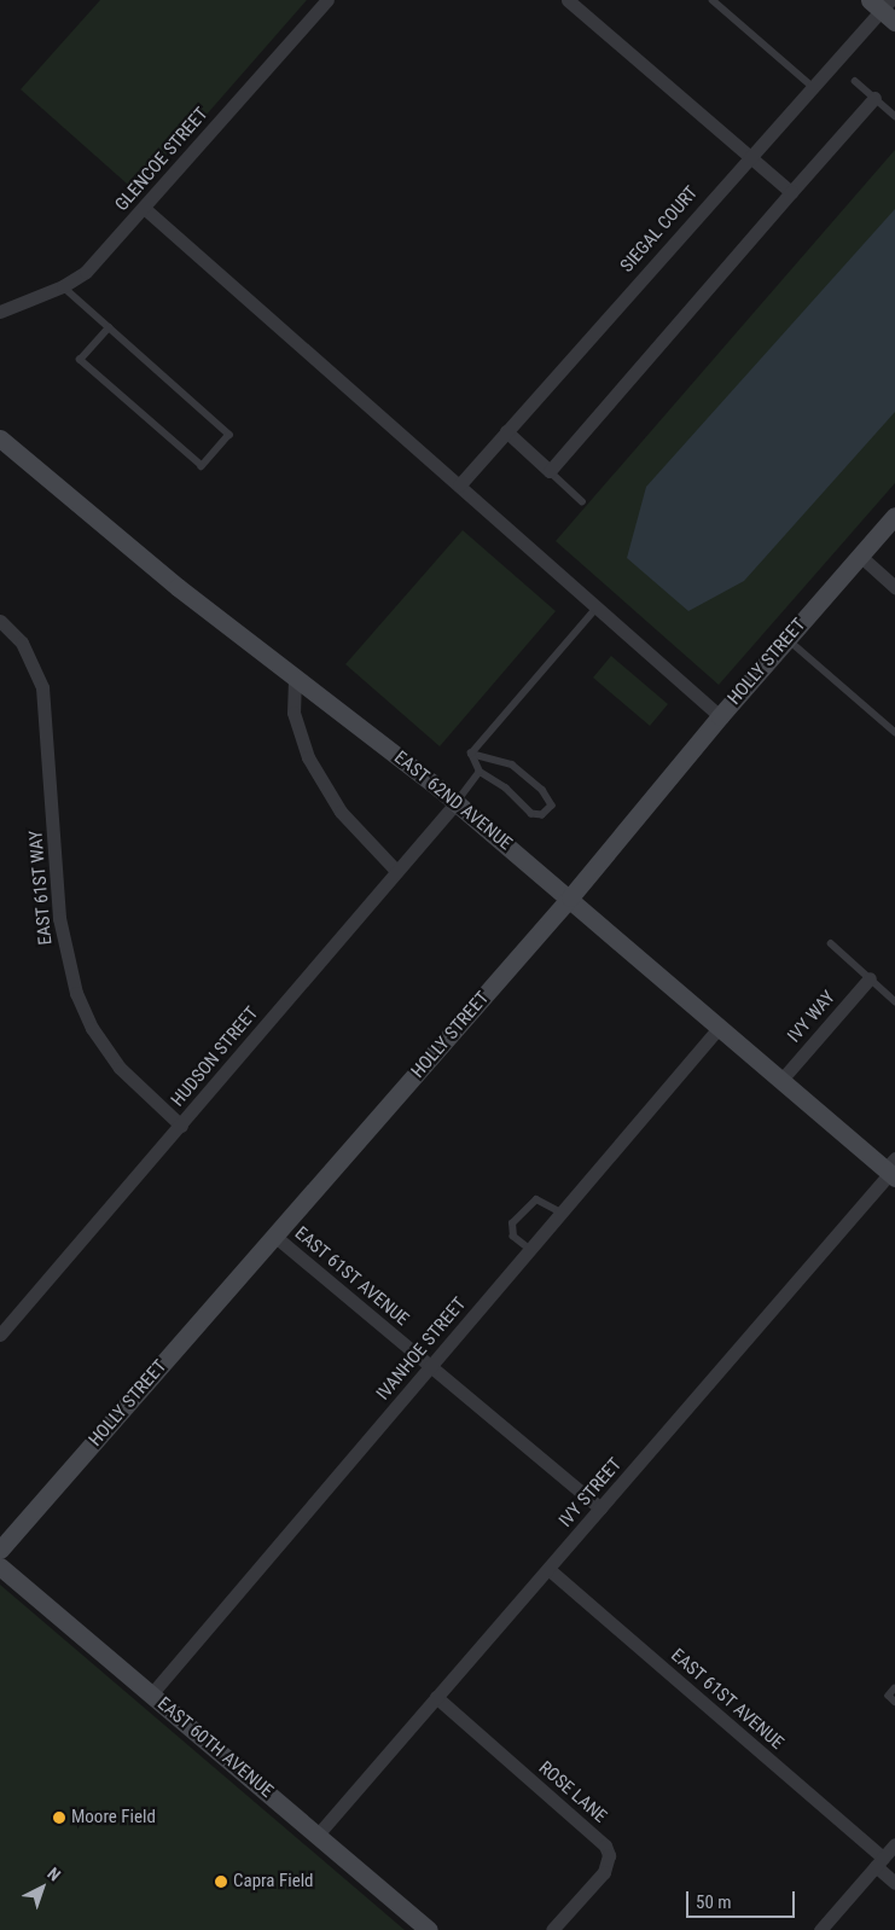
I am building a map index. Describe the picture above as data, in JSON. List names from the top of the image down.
{
  "streets": {
    "street": [
      "GLENCOE STREET",
      "SIEGAL COURT",
      "HOLLY STREET",
      "EAST 62ND AVENUE",
      "EAST 61ST WAY",
      "IVY WAY",
      "HUDSON STREET",
      "EAST 61ST AVENUE",
      "IVANHOE STREET",
      "IVY STREET",
      "EAST 60TH AVENUE",
      "ROSE LANE"
    ]
  },
  "crossings": [
    ["HOLLY STREET", "EAST 62ND AVENUE"],
    ["HOLLY STREET", "EAST 61ST AVENUE"],
    ["EAST 62ND AVENUE", "IVY WAY"],
    ["EAST 62ND AVENUE", "HUDSON STREET"],
    ["EAST 62ND AVENUE", "IVANHOE STREET"],
    ["EAST 62ND AVENUE", "IVY STREET"],
    ["EAST 61ST WAY", "HUDSON STREET"],
    ["EAST 61ST AVENUE", "IVANHOE STREET"],
    ["EAST 61ST AVENUE", "IVY STREET"],
    ["IVANHOE STREET", "EAST 60TH AVENUE"],
    ["IVY STREET", "EAST 60TH AVENUE"],
    ["IVY STREET", "ROSE LANE"]
  ],
  "places": ["Moore Field", "Capra Field"],
  "scale_bar": "50 m",
  "north": "top right"
}
